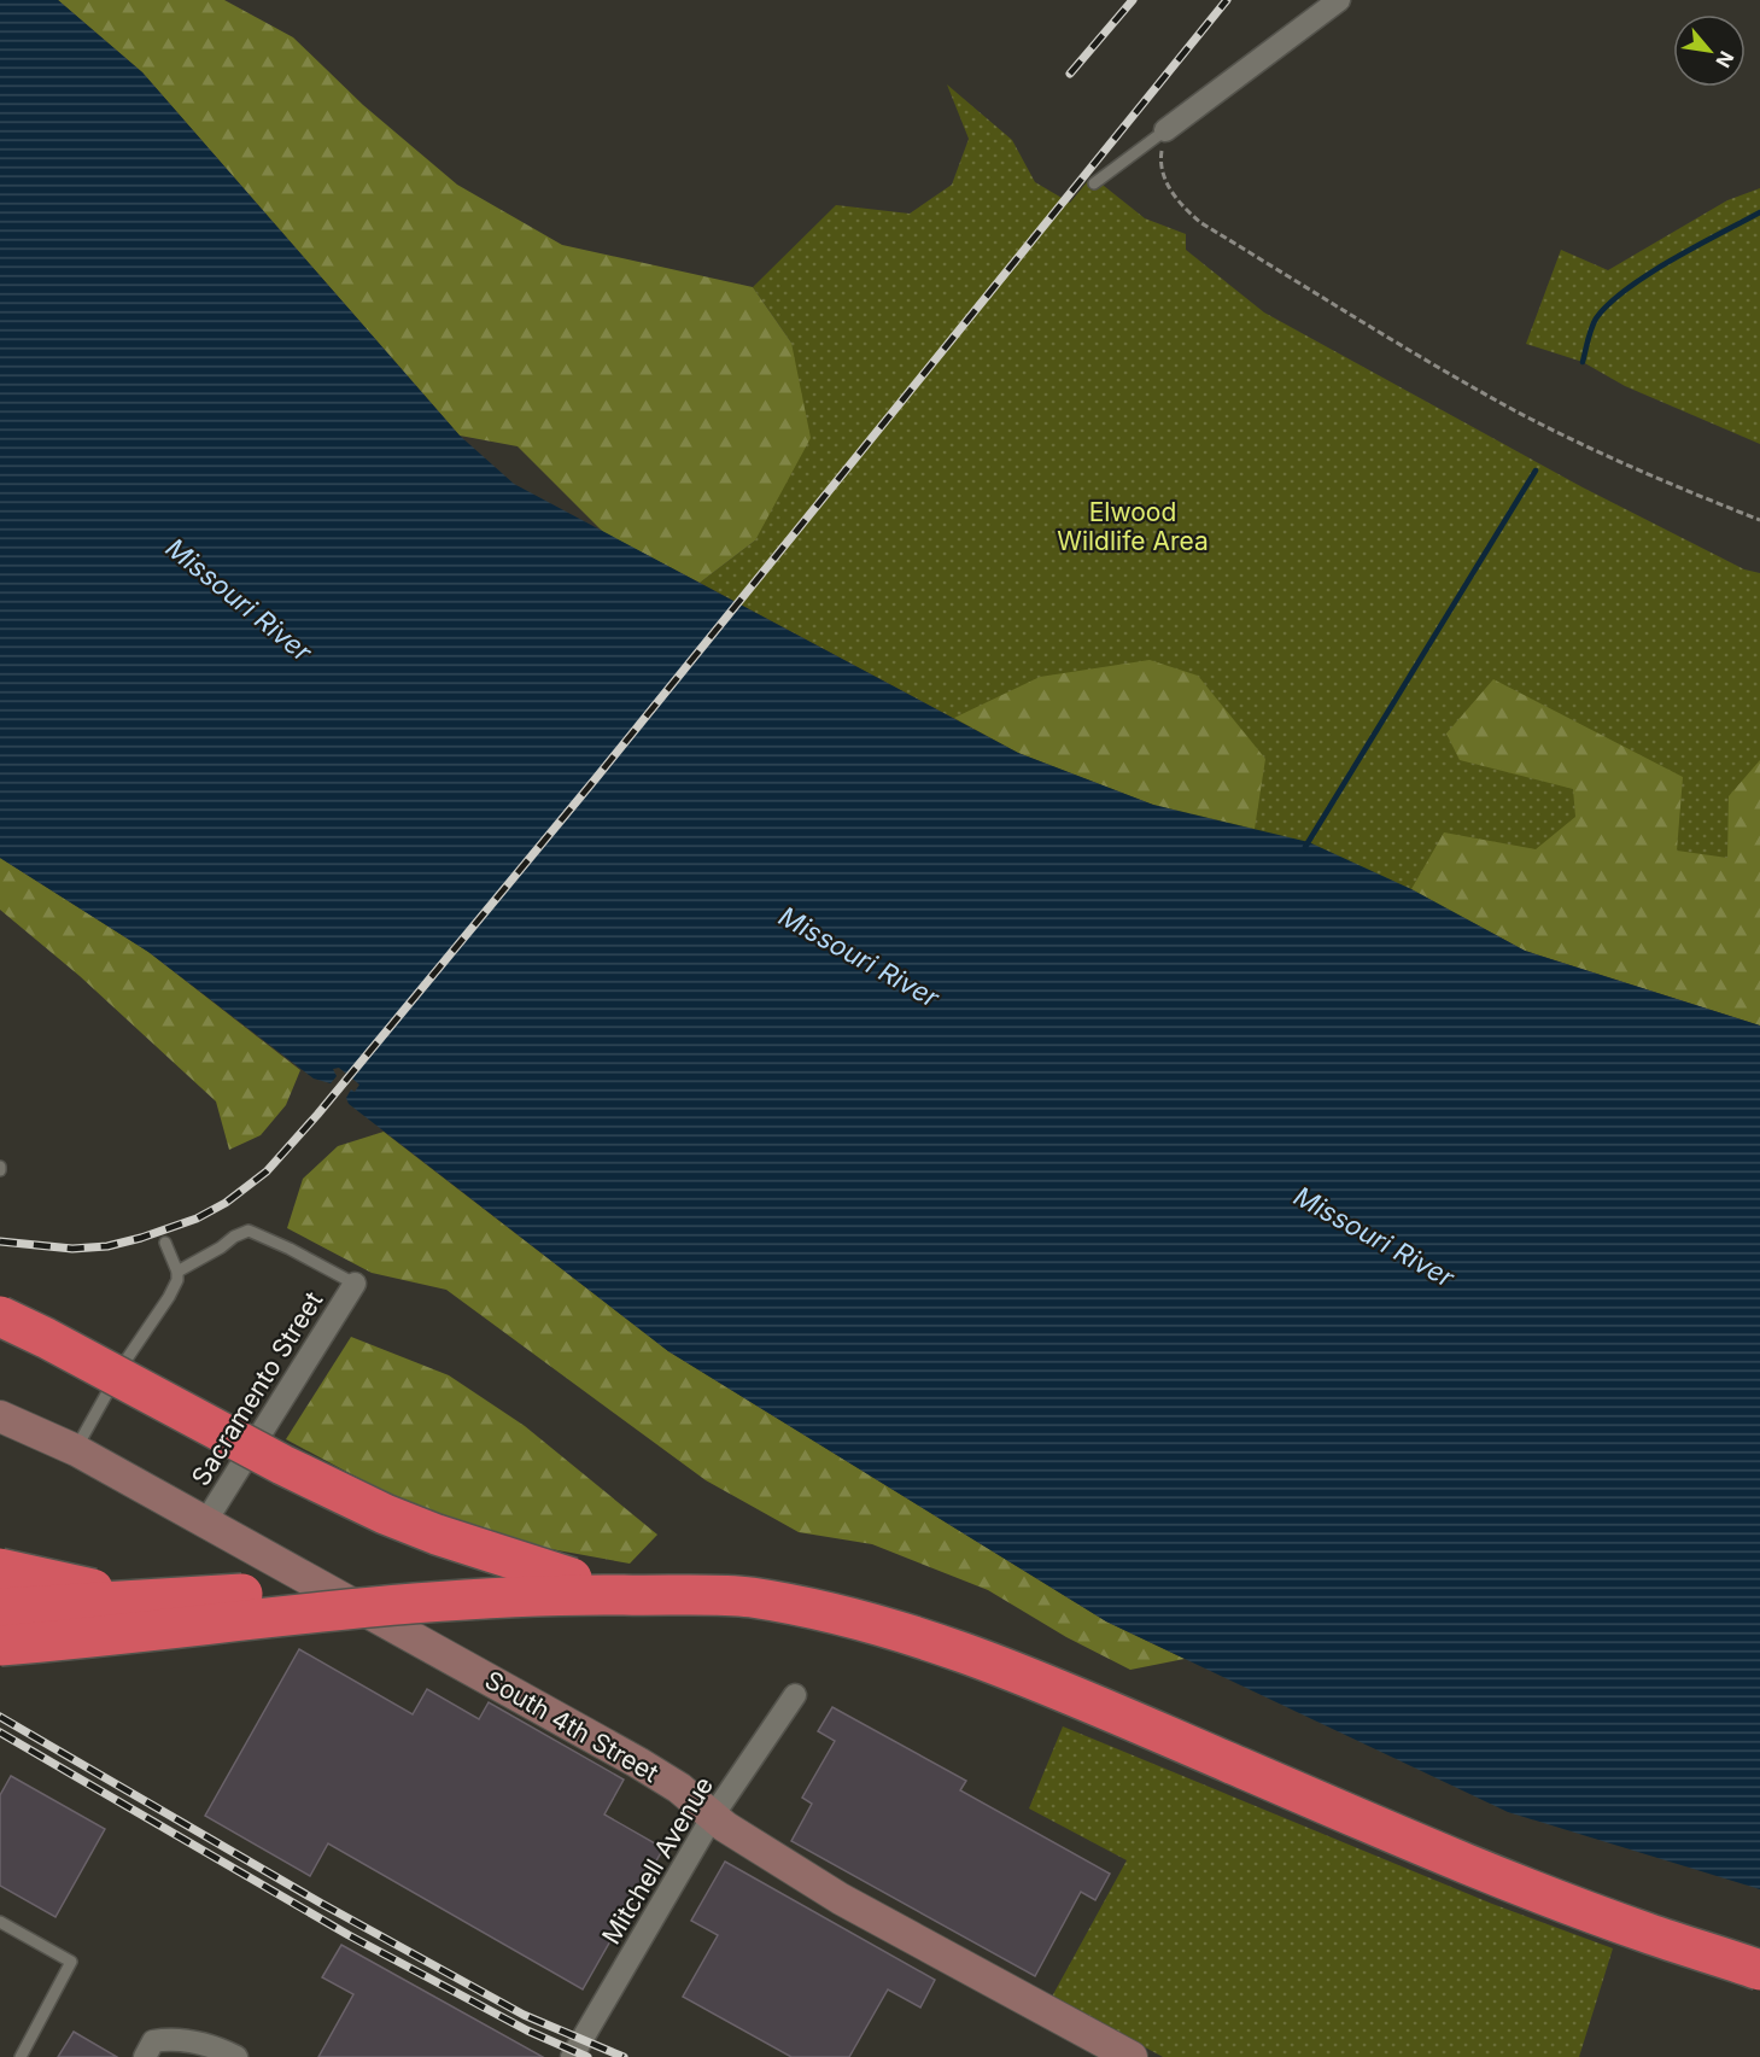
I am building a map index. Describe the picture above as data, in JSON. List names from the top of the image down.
{
  "streets": {
    "main road": ["South 4th Street"],
    "street": ["Sacramento Street", "Mitchell Avenue"]
  },
  "crossings": [
    ["Sacramento Street", "South 4th Street"],
    ["South 4th Street", "Mitchell Avenue"]
  ],
  "water": ["Missouri River"],
  "parks": ["Elwood Wildlife Area"],
  "north": "bottom right"
}
